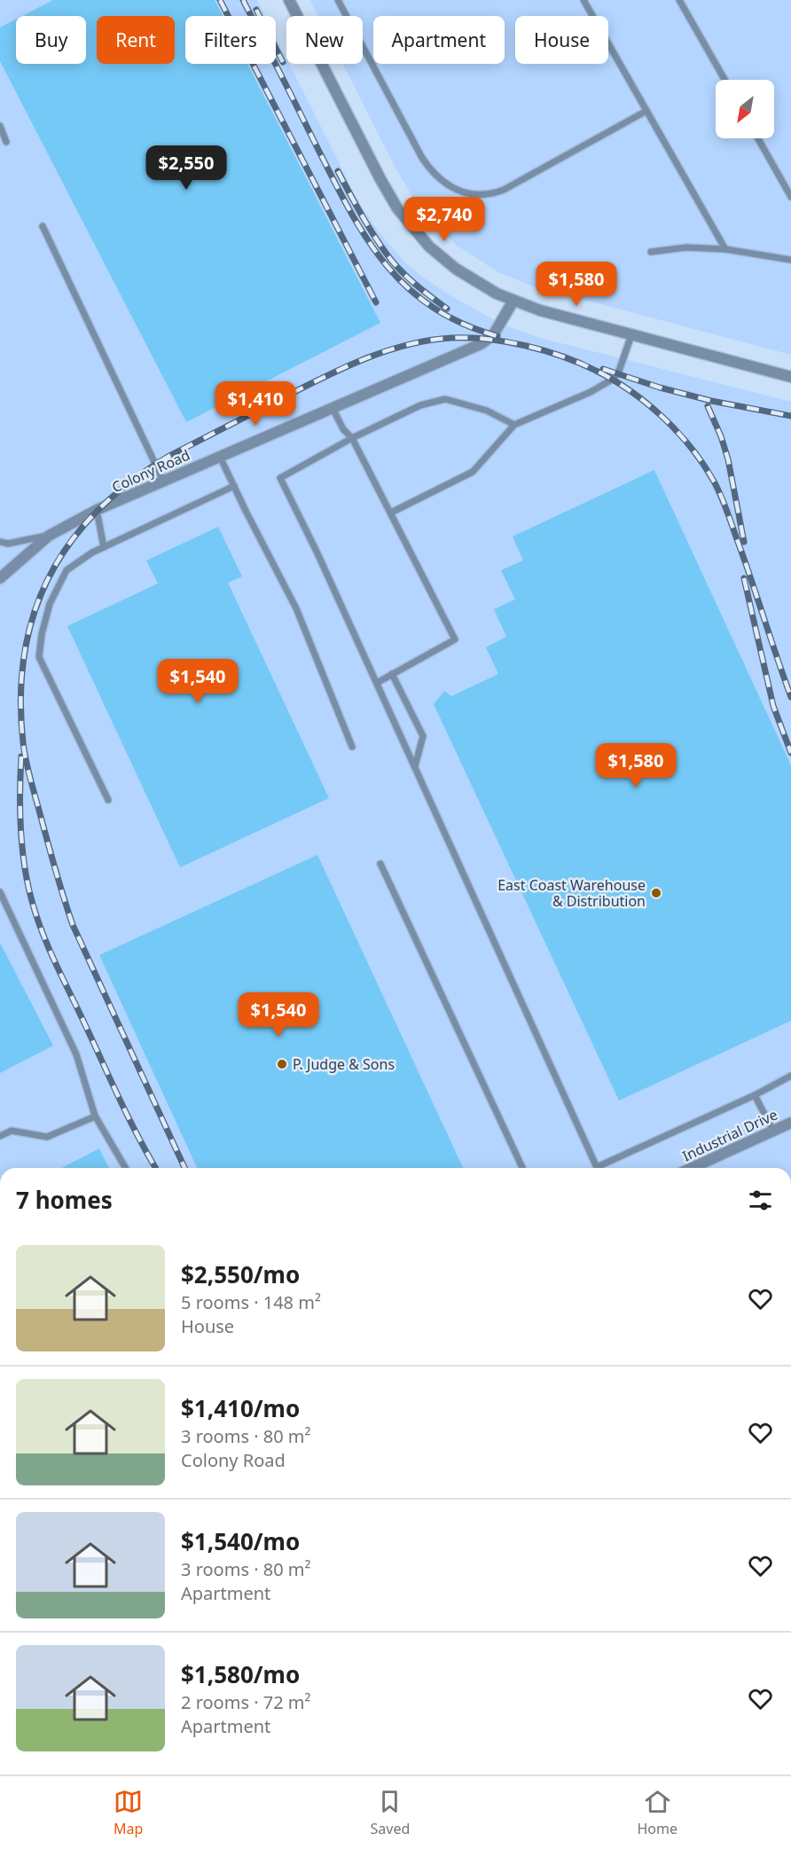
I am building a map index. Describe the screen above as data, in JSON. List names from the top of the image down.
{
  "streets": {
    "street": ["Colony Road", "Industrial Drive"]
  },
  "places": ["East Coast Warehouse & Distribution", "P. Judge & Sons"],
  "north": "bottom left",
  "page": {
    "chip": [
      "Buy",
      "Rent",
      "Filters",
      "New",
      "Apartment",
      "House"
    ],
    "price": [
      "$2,550",
      "$2,740",
      "$1,580",
      "$1,410",
      "$1,540",
      "$1,580",
      "$1,540"
    ],
    "heading": "7 homes",
    "list": [
      {
        "name": "$2,550/mo",
        "note": "5 rooms · 148 m² · House"
      },
      {
        "name": "$1,410/mo",
        "note": "3 rooms · 80 m² · Colony Road"
      },
      {
        "name": "$1,540/mo",
        "note": "3 rooms · 80 m² · Apartment"
      },
      {
        "name": "$1,580/mo",
        "note": "2 rooms · 72 m² · Apartment"
      }
    ],
    "tabs": ["Map", "Saved", "Home"]
  }
}
